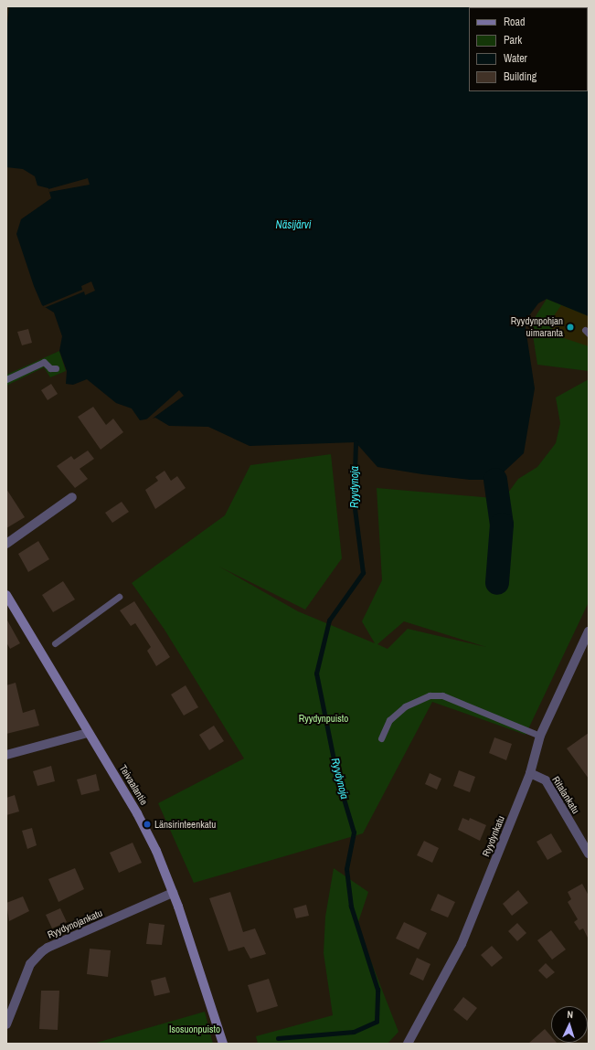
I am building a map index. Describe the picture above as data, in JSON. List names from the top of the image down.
{
  "streets": {
    "main road": ["Teivaalantie"],
    "street": ["Ritalankatu", "Ryydynkatu", "Ryydynojankatu"]
  },
  "crossings": [
    ["Teivaalantie", "Ryydynojankatu"],
    ["Ritalankatu", "Ryydynkatu"]
  ],
  "water": ["Näsijärvi", "Ryydynoja"],
  "parks": ["Ryydynpuisto", "Isosuonpuisto"],
  "places": ["Ryydynpohjan uimaranta", "Länsirinteenkatu"],
  "legend": [
    "Road",
    "Park",
    "Water",
    "Building"
  ],
  "north": "top"
}
